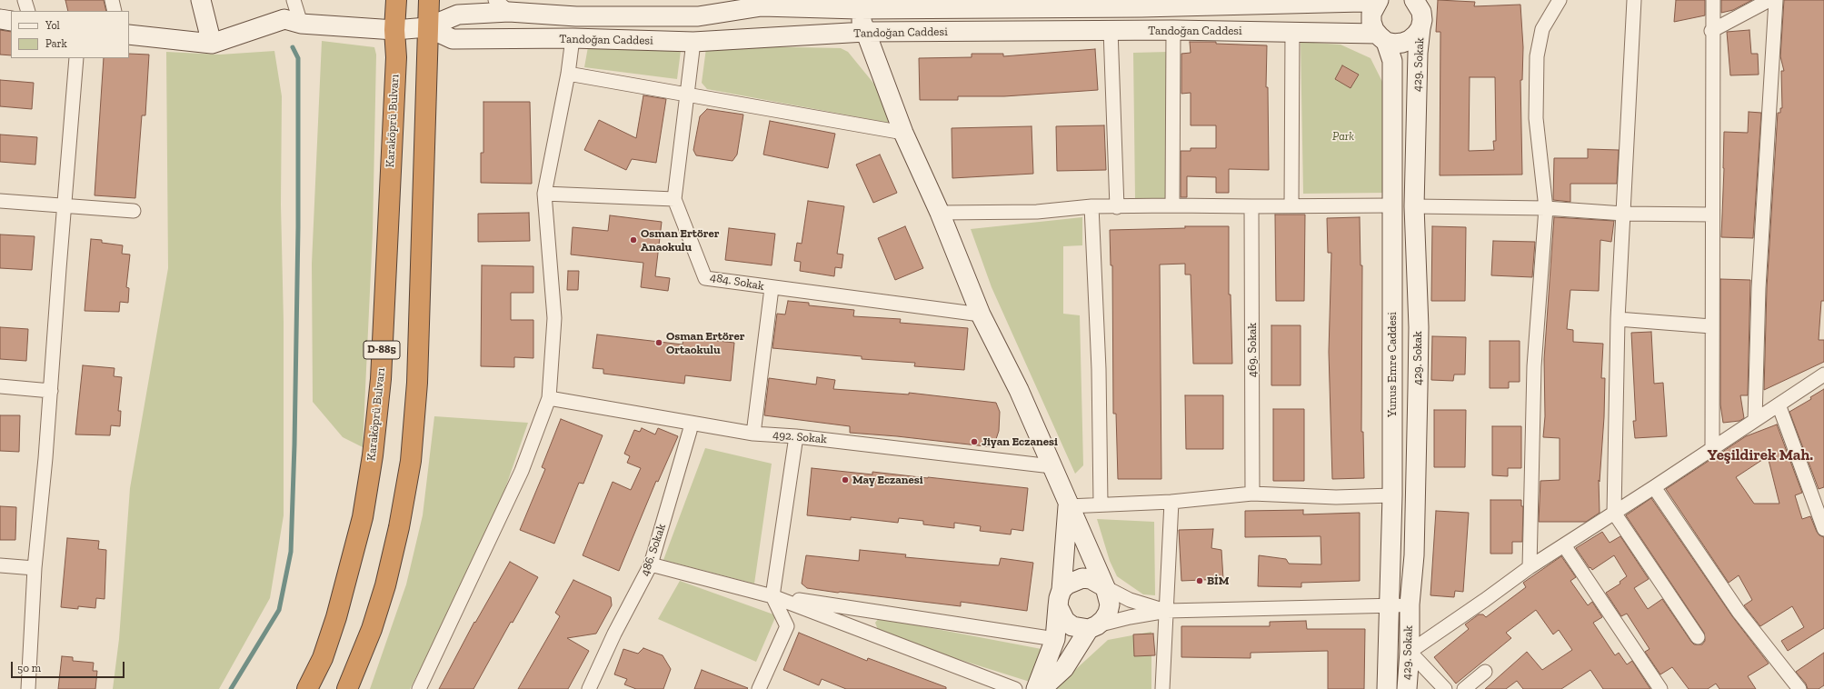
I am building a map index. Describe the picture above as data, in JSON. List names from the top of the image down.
{
  "streets": {
    "highway": ["Karaköprü Bulvarı", "D-885"],
    "main road": ["Tandoğan Caddesi", "429. Sokak", "Yunus Emre Caddesi"],
    "street": [
      "484. Sokak",
      "469. Sokak",
      "492. Sokak",
      "486. Sokak"
    ]
  },
  "crossings": [
    ["Tandoğan Caddesi", "429. Sokak"],
    ["Tandoğan Caddesi", "Karaköprü Bulvarı"],
    ["Tandoğan Caddesi", "Yunus Emre Caddesi"],
    ["492. Sokak", "486. Sokak"]
  ],
  "districts": ["Yeşildirek Mah."],
  "parks": ["Park"],
  "places": [
    "Osman Ertörer Anaokulu",
    "Osman Ertörer Ortaokulu",
    "Jiyan Eczanesi",
    "May Eczanesi",
    "BİM"
  ],
  "legend": ["Yol", "Park"],
  "scale_bar": "50 m"
}
